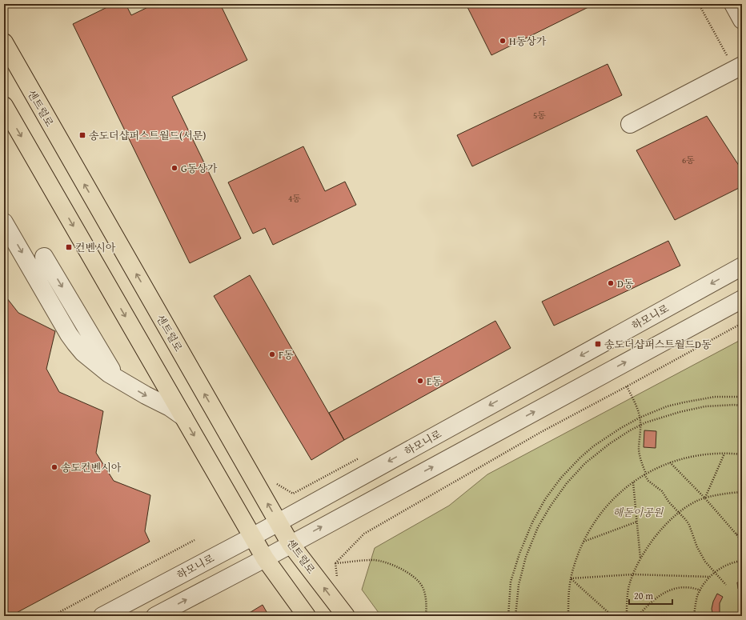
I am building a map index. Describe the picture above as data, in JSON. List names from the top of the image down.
{
  "streets": {
    "main road": ["센트럴로"],
    "street": ["하모니로"]
  },
  "crossings": [
    ["센트럴로", "하모니로"]
  ],
  "parks": ["해돋이공원"],
  "places": {
    "other": [
      "H동상가",
      "G동상가",
      "D동",
      "F동",
      "E동",
      "송도컨벤시아"
    ],
    "transit": ["송도더샵퍼스트월드(서문)", "컨벤시아", "송도더샵퍼스트월드D동"]
  },
  "house_numbers": ["5동", "6동", "4동"],
  "scale_bar": "20 m"
}
